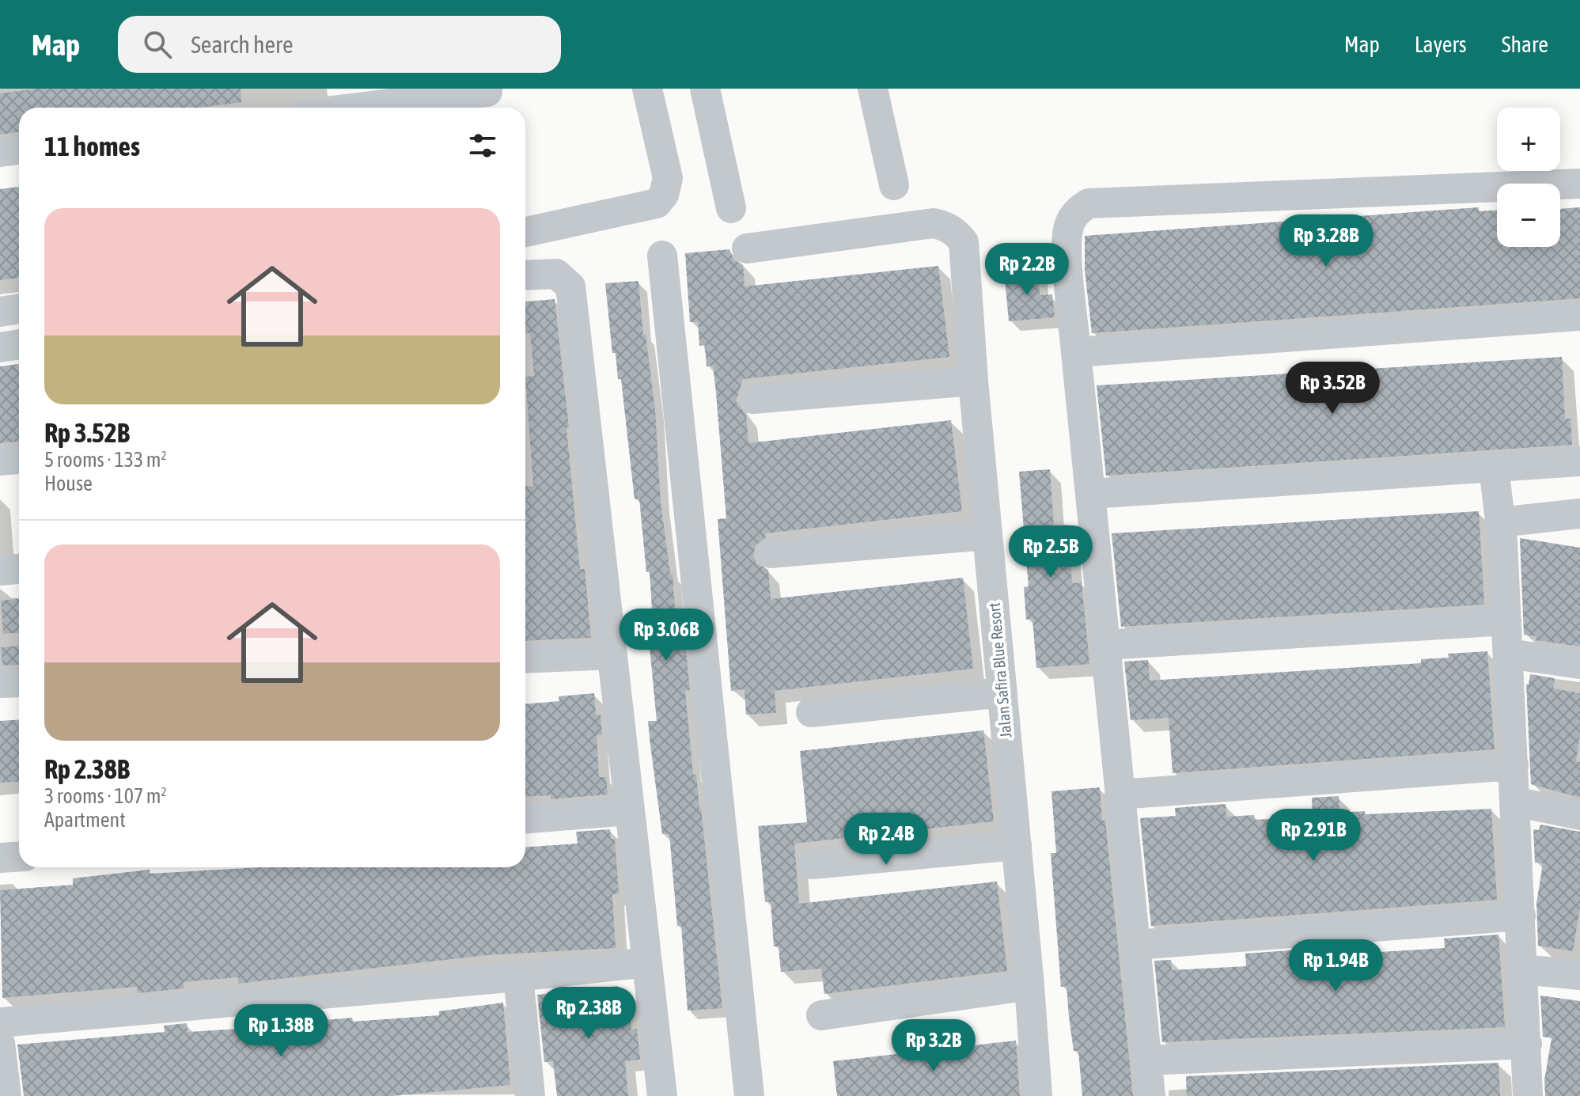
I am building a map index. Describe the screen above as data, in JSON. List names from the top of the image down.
{
  "streets": {
    "street": ["Jalan Safira Blue Resort"]
  },
  "page": {
    "header": "Map",
    "search": "Search here",
    "nav": ["Map", "Layers", "Share"],
    "map_buttons": ["+", "−"],
    "heading": "11 homes",
    "list": [
      {
        "name": "Rp 3.52B",
        "note": "5 rooms · 133 m² · House"
      },
      {
        "name": "Rp 2.38B",
        "note": "3 rooms · 107 m² · Apartment"
      }
    ],
    "price": [
      "Rp 3.28B",
      "Rp 2.2B",
      "Rp 3.52B",
      "Rp 2.5B",
      "Rp 3.06B",
      "Rp 2.91B",
      "Rp 2.4B",
      "Rp 1.94B",
      "Rp 2.38B",
      "Rp 1.38B",
      "Rp 3.2B"
    ]
  }
}
